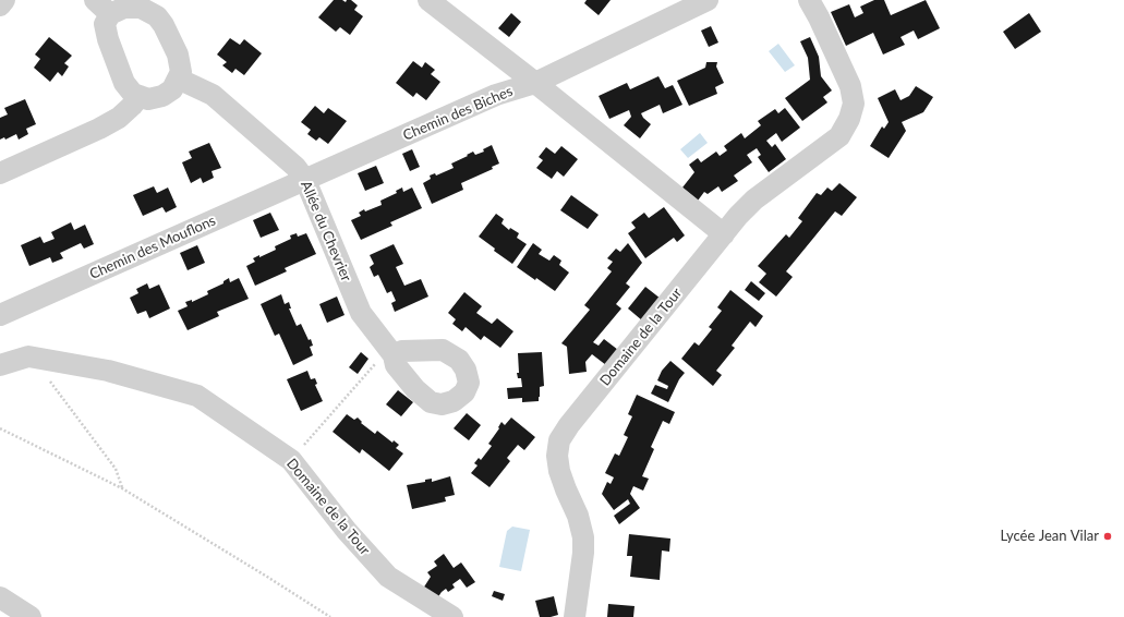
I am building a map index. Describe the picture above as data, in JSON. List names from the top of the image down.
{
  "streets": {
    "street": [
      "Chemin des Biches",
      "Allée du Chevrier",
      "Chemin des Mouflons",
      "Domaine de la Tour"
    ]
  },
  "crossings": [
    ["Chemin des Biches", "Allée du Chevrier"],
    ["Chemin des Biches", "Chemin des Mouflons"],
    ["Allée du Chevrier", "Chemin des Mouflons"]
  ],
  "places": ["Lycée Jean Vilar"]
}
